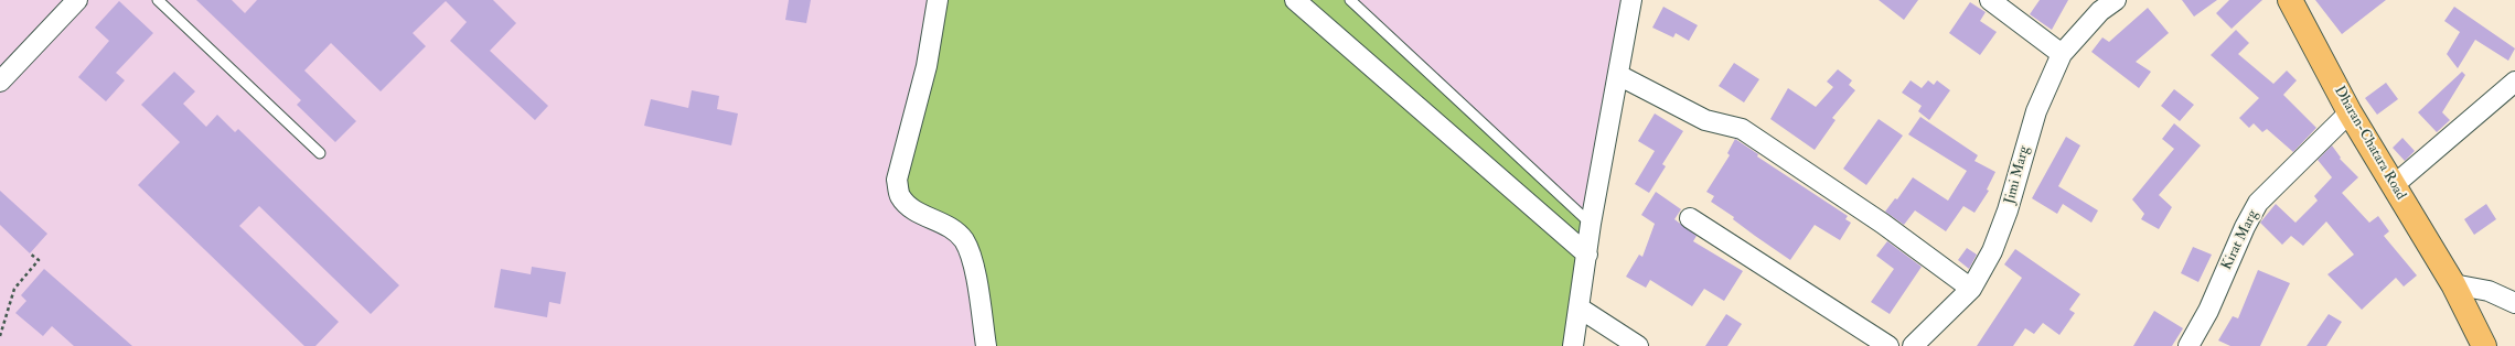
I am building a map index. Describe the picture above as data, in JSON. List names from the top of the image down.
{
  "streets": {
    "main road": ["Dharan-Chatara Road"],
    "street": ["Jimi Marg", "Kirat Marg"]
  },
  "crossings": [
    ["Dharan-Chatara Road", "Kirat Marg"]
  ]
}
